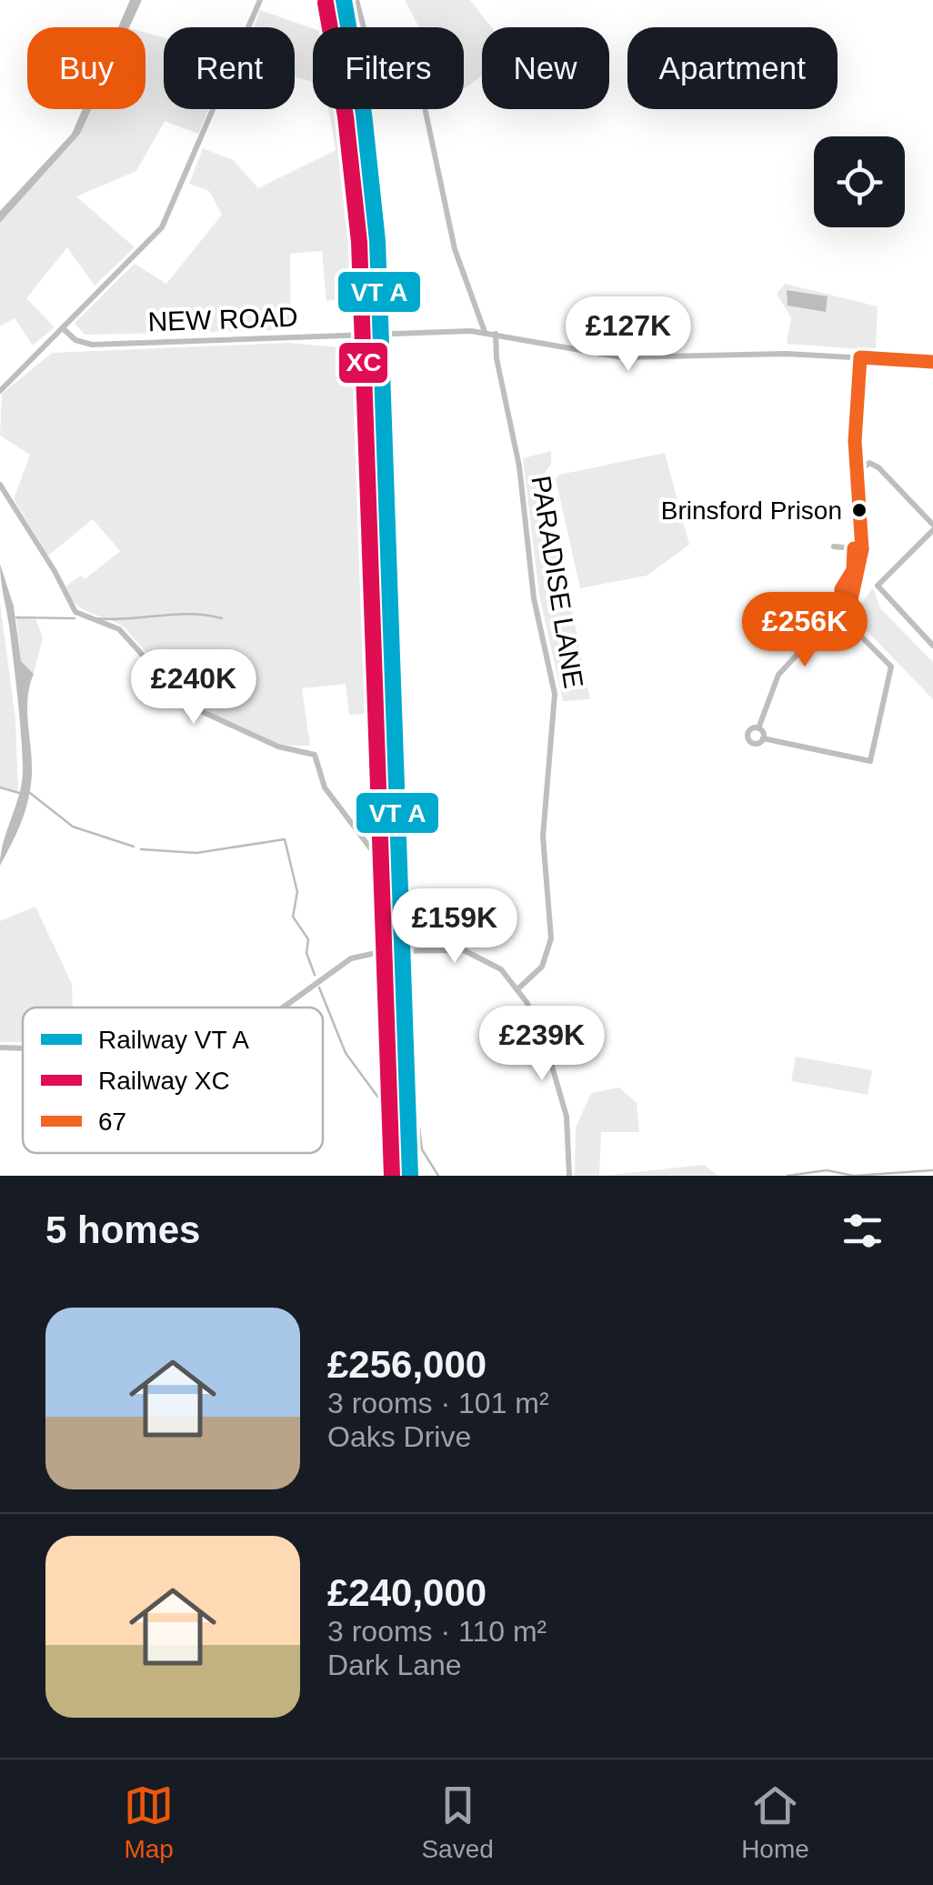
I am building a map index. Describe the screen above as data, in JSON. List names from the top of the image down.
{
  "streets": {
    "street": ["NEW ROAD", "PARADISE LANE"]
  },
  "crossings": [
    ["NEW ROAD", "PARADISE LANE"]
  ],
  "places": ["Brinsford Prison"],
  "lines": ["rail line XC", "transit line 67"],
  "legend": ["Railway VT A", "Railway XC", "67"],
  "page": {
    "chip": [
      "Buy",
      "Rent",
      "Filters",
      "New",
      "Apartment"
    ],
    "price": [
      "£127K",
      "£256K",
      "£240K",
      "£159K",
      "£239K"
    ],
    "heading": "5 homes",
    "list": [
      {
        "name": "£256,000",
        "note": "3 rooms · 101 m² · Oaks Drive"
      },
      {
        "name": "£240,000",
        "note": "3 rooms · 110 m² · Dark Lane"
      }
    ],
    "tabs": ["Map", "Saved", "Home"]
  }
}
